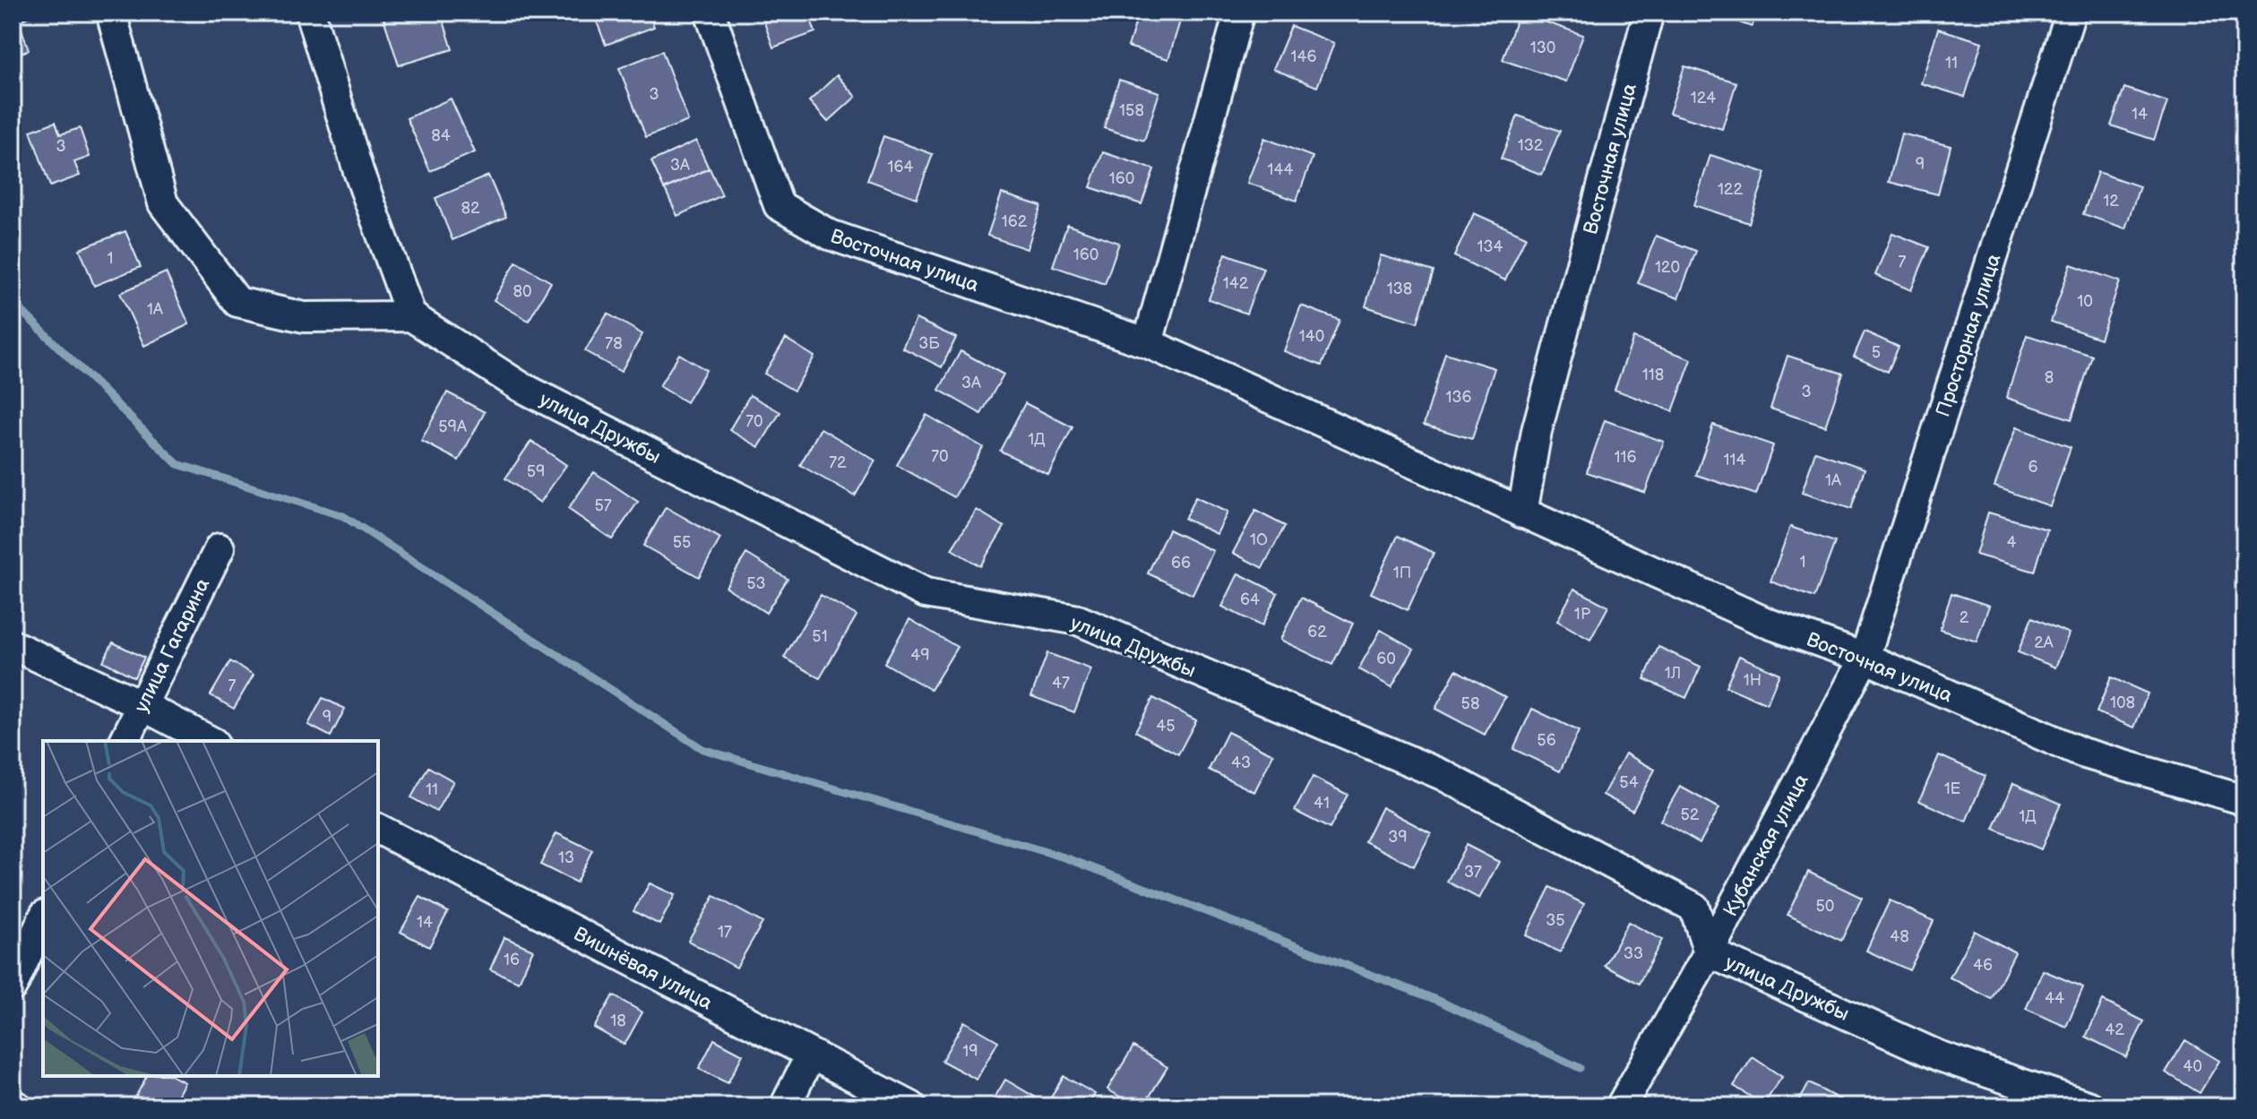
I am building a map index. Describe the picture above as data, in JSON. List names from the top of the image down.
{
  "streets": {
    "street": [
      "Восточная улица",
      "Просторная улица",
      "улица Дружбы",
      "улица Гагарина",
      "Кубанская улица",
      "Вишнёвая улица"
    ]
  },
  "crossings": [
    ["Восточная улица", "Просторная улица"],
    ["Восточная улица", "Кубанская улица"],
    ["Просторная улица", "Кубанская улица"],
    ["улица Дружбы", "Кубанская улица"]
  ],
  "house_numbers": [
    "130",
    "146",
    "11",
    "3",
    "124",
    "158",
    "14",
    "84",
    "132",
    "3",
    "9",
    "3А",
    "164",
    "144",
    "160",
    "122",
    "12",
    "82",
    "162",
    "134",
    "160",
    "1",
    "7",
    "120",
    "142",
    "138",
    "80",
    "10",
    "1А",
    "140",
    "78",
    "3Б",
    "5",
    "118",
    "8",
    "3А",
    "3",
    "136",
    "70",
    "59А",
    "1Д",
    "70",
    "116",
    "114",
    "72",
    "6",
    "59",
    "1А",
    "57",
    "1О",
    "55",
    "4",
    "1",
    "66",
    "1П",
    "53",
    "64",
    "1Р",
    "2",
    "62",
    "51",
    "2А",
    "49",
    "60",
    "1Л",
    "1Н",
    "47",
    "7",
    "108",
    "58",
    "9",
    "45",
    "56",
    "43",
    "54",
    "1Е",
    "11",
    "41",
    "52",
    "1Д",
    "39",
    "13",
    "37",
    "50",
    "35",
    "14",
    "17",
    "48",
    "33",
    "16",
    "46",
    "44",
    "18",
    "42",
    "19",
    "40"
  ]
}
